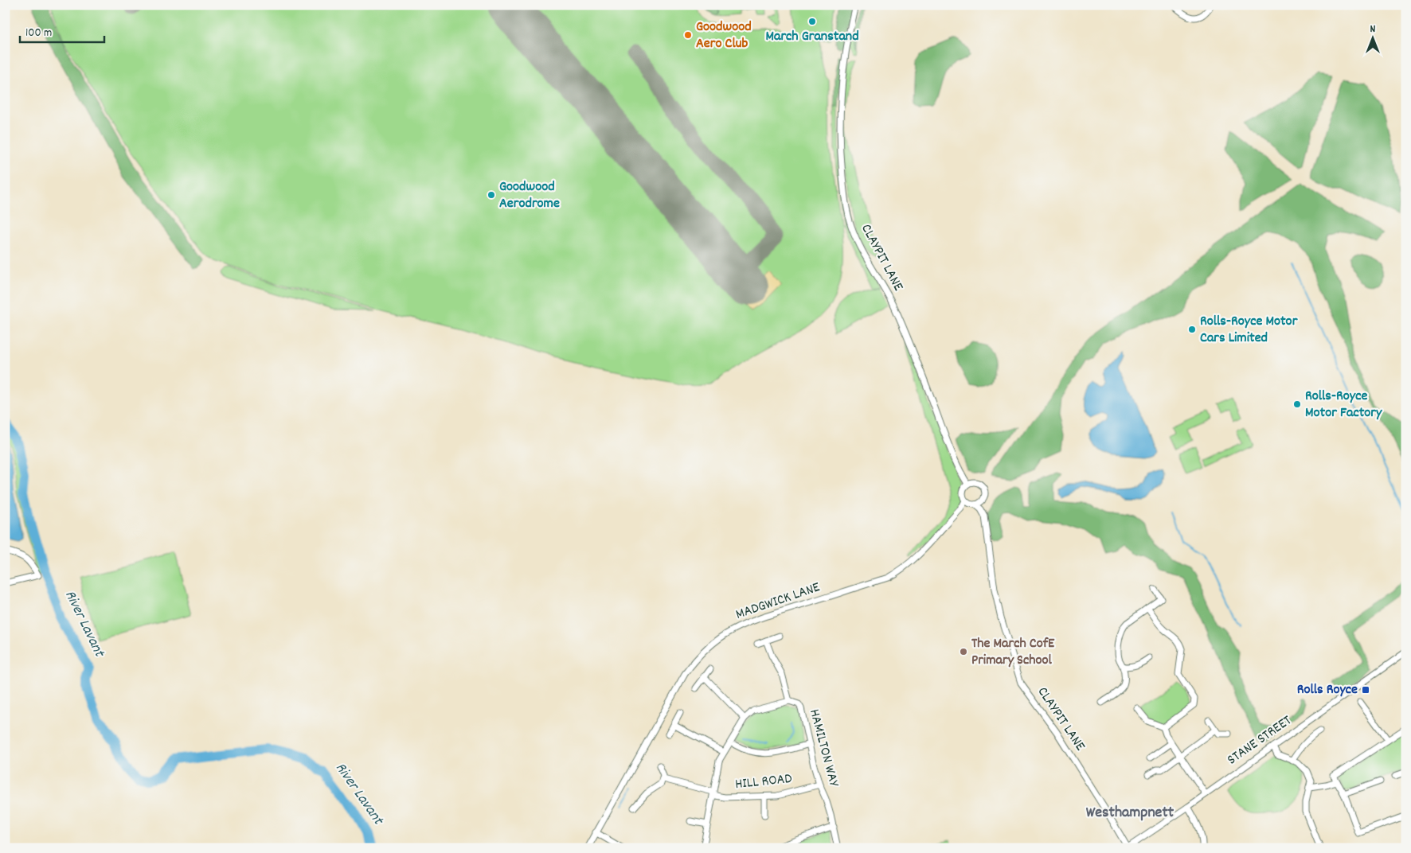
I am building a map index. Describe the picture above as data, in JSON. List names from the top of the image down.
{
  "streets": {
    "street": [
      "CLAYPIT LANE",
      "MADGWICK LANE",
      "STANE STREET",
      "HAMILTON WAY",
      "HILL ROAD"
    ]
  },
  "crossings": [
    ["CLAYPIT LANE", "MADGWICK LANE"],
    ["CLAYPIT LANE", "STANE STREET"],
    ["HAMILTON WAY", "HILL ROAD"]
  ],
  "districts": ["Westhampnett"],
  "water": ["River Lavant"],
  "places": {
    "other": [
      "March Granstand",
      "Goodwood Aero Club",
      "Goodwood Aerodrome",
      "Rolls-Royce Motor Cars Limited",
      "Rolls-Royce Motor Factory",
      "The March CofE Primary School"
    ],
    "transit": ["Rolls Royce"]
  },
  "scale_bar": "100 m",
  "north": "top"
}
